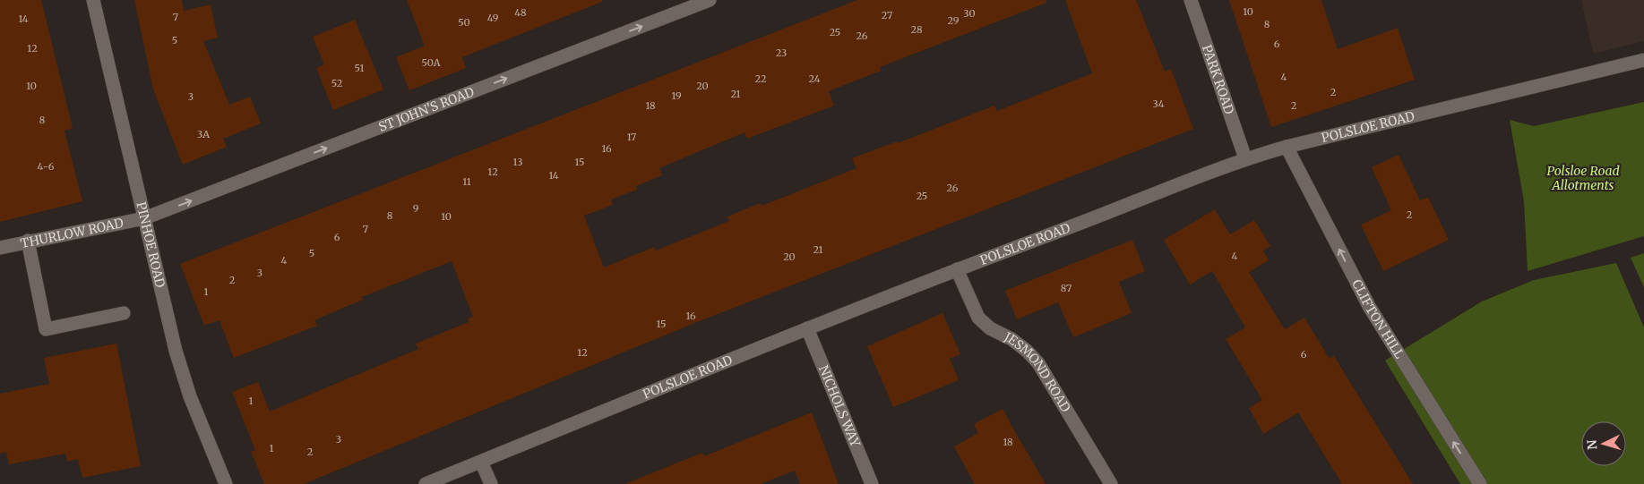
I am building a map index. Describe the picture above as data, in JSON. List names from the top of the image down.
{
  "streets": {
    "street": [
      "PARK ROAD",
      "ST JOHN'S ROAD",
      "POLSLOE ROAD",
      "THURLOW ROAD",
      "PINHOE ROAD",
      "CLIFTON HILL",
      "JESMOND ROAD",
      "NICHOLS WAY"
    ]
  },
  "crossings": [
    ["PARK ROAD", "POLSLOE ROAD"],
    ["ST JOHN'S ROAD", "THURLOW ROAD"],
    ["ST JOHN'S ROAD", "PINHOE ROAD"],
    ["POLSLOE ROAD", "CLIFTON HILL"],
    ["POLSLOE ROAD", "JESMOND ROAD"],
    ["POLSLOE ROAD", "NICHOLS WAY"],
    ["THURLOW ROAD", "PINHOE ROAD"]
  ],
  "one_way": ["ST JOHN'S ROAD", "CLIFTON HILL"],
  "parks": ["Polsloe Road Allotments"],
  "house_numbers": [
    "10",
    "48",
    "30",
    "27",
    "7",
    "49",
    "14",
    "29",
    "50",
    "8",
    "28",
    "25",
    "26",
    "5",
    "6",
    "12",
    "23",
    "50A",
    "51",
    "4",
    "22",
    "24",
    "52",
    "10",
    "20",
    "2",
    "21",
    "19",
    "3",
    "34",
    "18",
    "2",
    "8",
    "3A",
    "17",
    "16",
    "13",
    "15",
    "4-6",
    "12",
    "14",
    "11",
    "26",
    "25",
    "9",
    "2",
    "8",
    "10",
    "7",
    "6",
    "21",
    "5",
    "4",
    "20",
    "4",
    "3",
    "2",
    "87",
    "1",
    "16",
    "15",
    "12",
    "6",
    "1",
    "3",
    "18",
    "1",
    "2"
  ],
  "north": "left"
}
